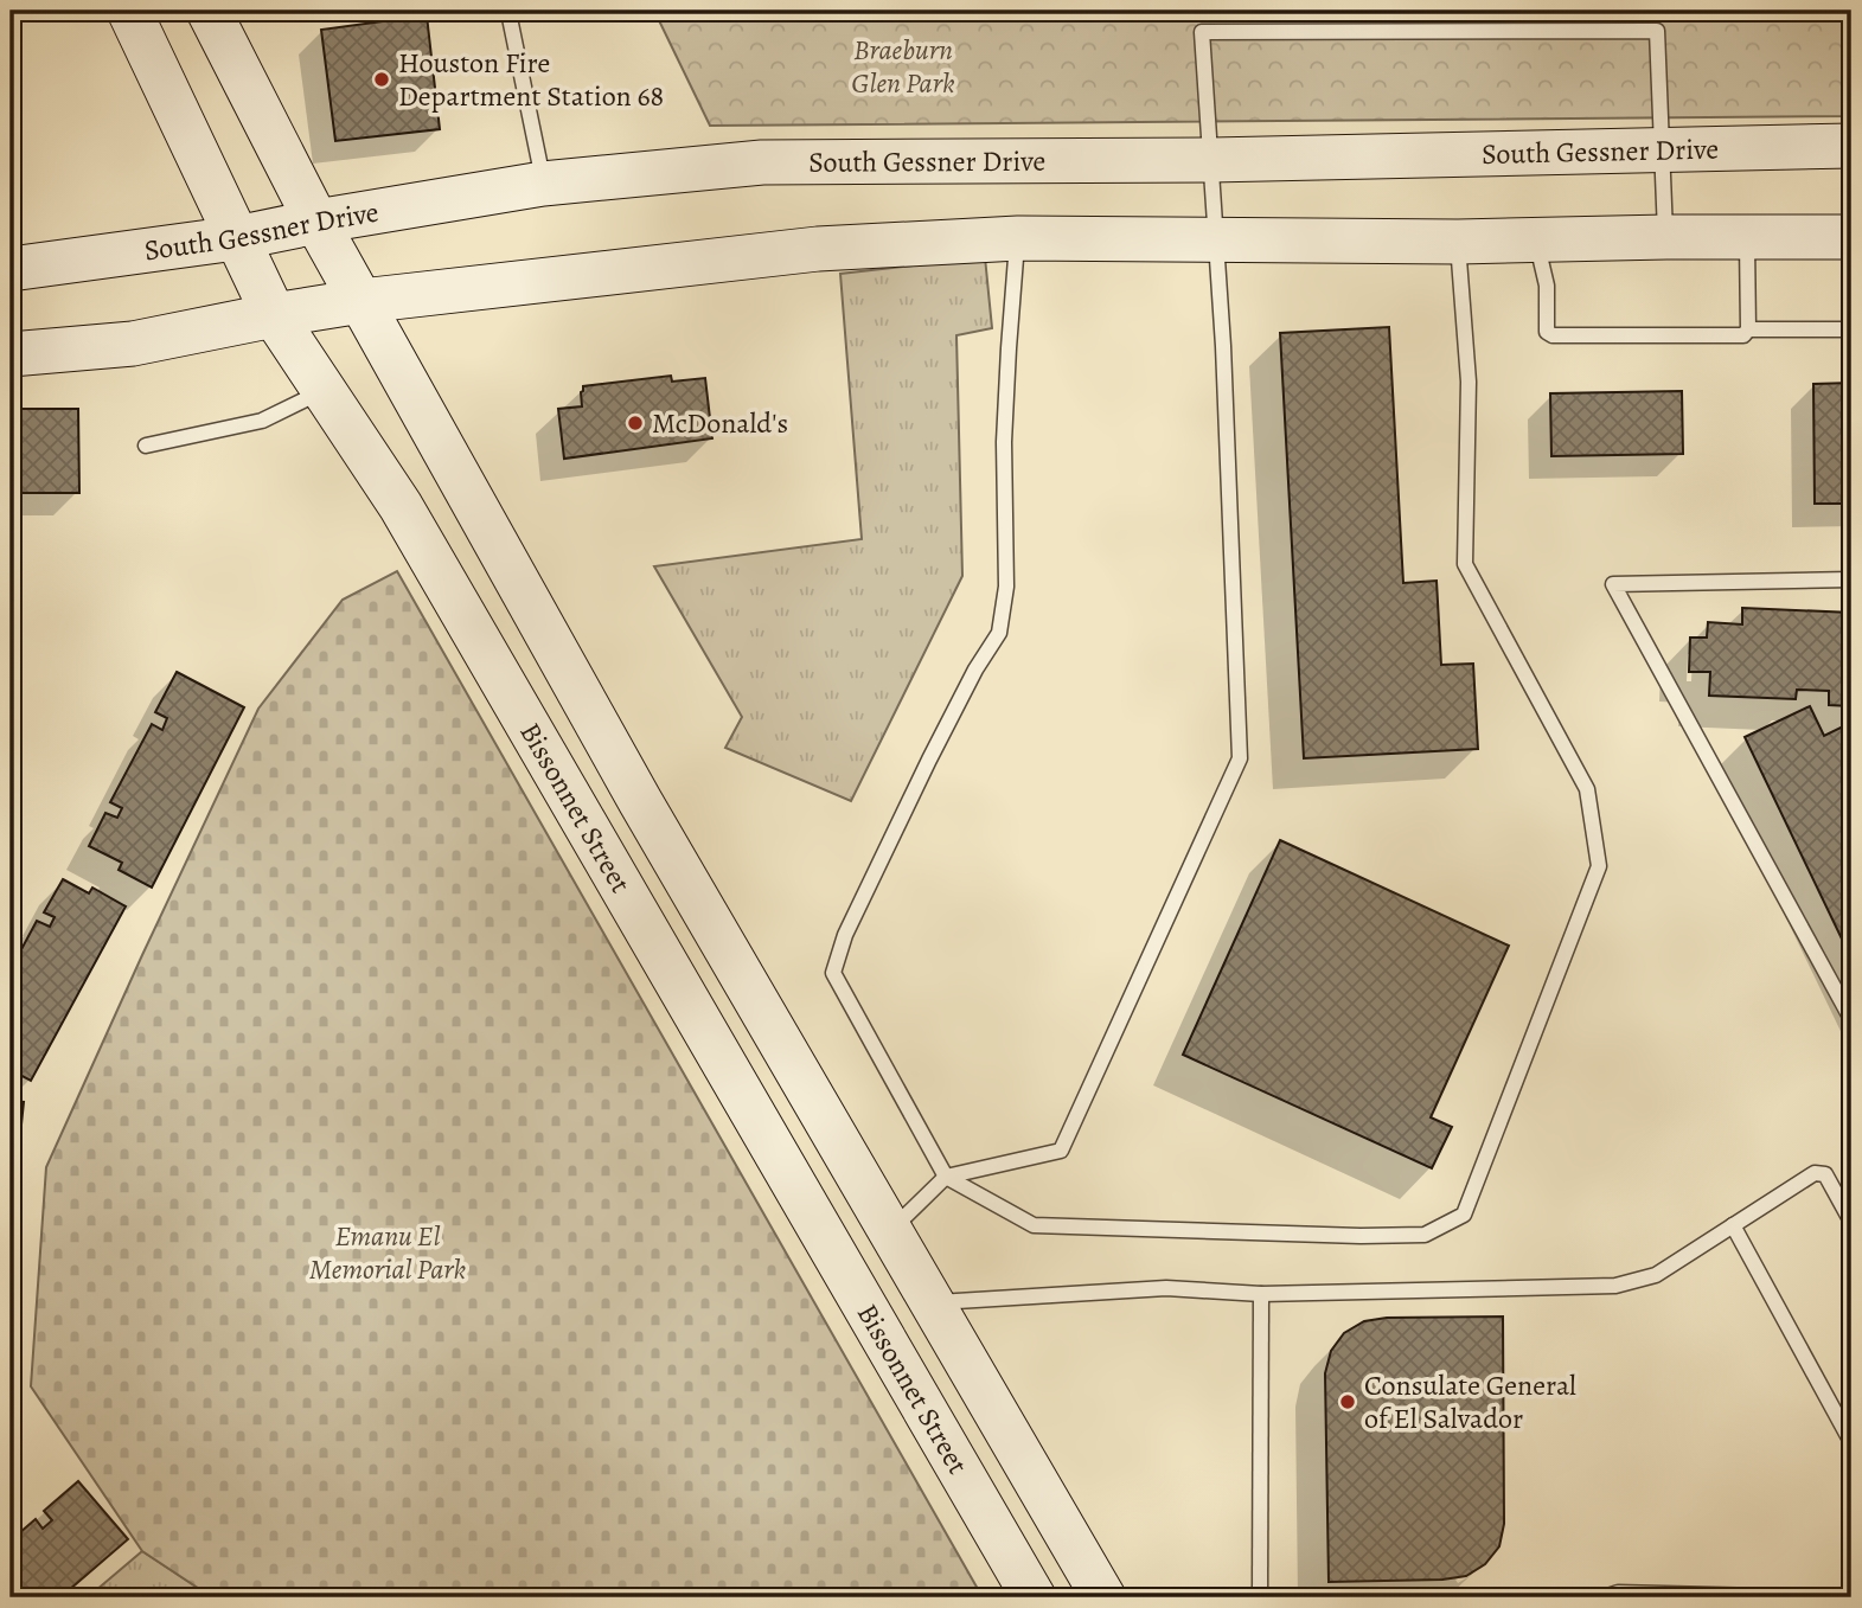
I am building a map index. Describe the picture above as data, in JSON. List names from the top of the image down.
{
  "streets": {
    "main road": ["South Gessner Drive", "Bissonnet Street"]
  },
  "crossings": [
    ["South Gessner Drive", "Bissonnet Street"]
  ],
  "parks": ["Braeburn Glen Park", "Emanu El Memorial Park"],
  "places": ["Houston Fire Department Station 68", "McDonald's", "Consulate General of El Salvador"]
}
